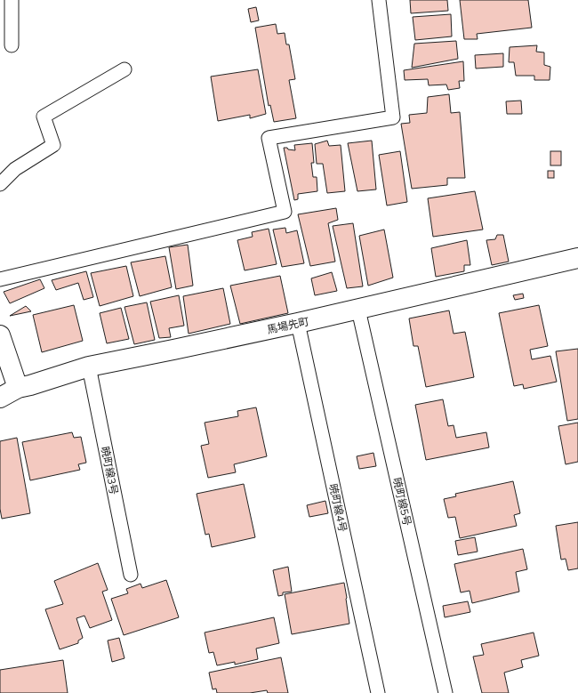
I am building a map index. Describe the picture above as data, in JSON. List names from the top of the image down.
{
  "streets": {
    "street": ["馬場先町"],
    "lane": ["暁町線3号", "暁町線5号", "暁町線4号"]
  },
  "crossings": [
    ["馬場先町", "暁町線3号"],
    ["馬場先町", "暁町線5号"],
    ["馬場先町", "暁町線4号"]
  ]
}
